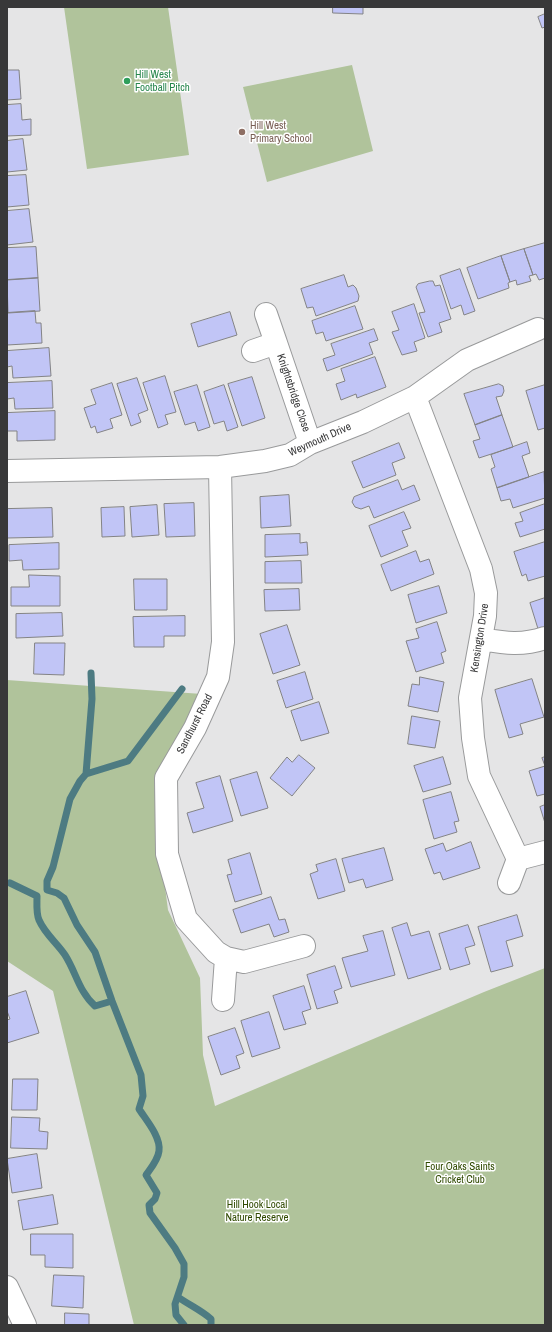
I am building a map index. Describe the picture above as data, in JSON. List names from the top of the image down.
{
  "streets": {
    "street": [
      "Knightsbridge Close",
      "Weymouth Drive",
      "Kensington Drive",
      "Sandhurst Road"
    ]
  },
  "crossings": [
    ["Knightsbridge Close", "Weymouth Drive"],
    ["Weymouth Drive", "Kensington Drive"],
    ["Weymouth Drive", "Sandhurst Road"]
  ],
  "parks": ["Four Oaks Saints Cricket Club", "Hill Hook Local Nature Reserve"],
  "places": ["Hill West Football Pitch", "Hill West Primary School"]
}
